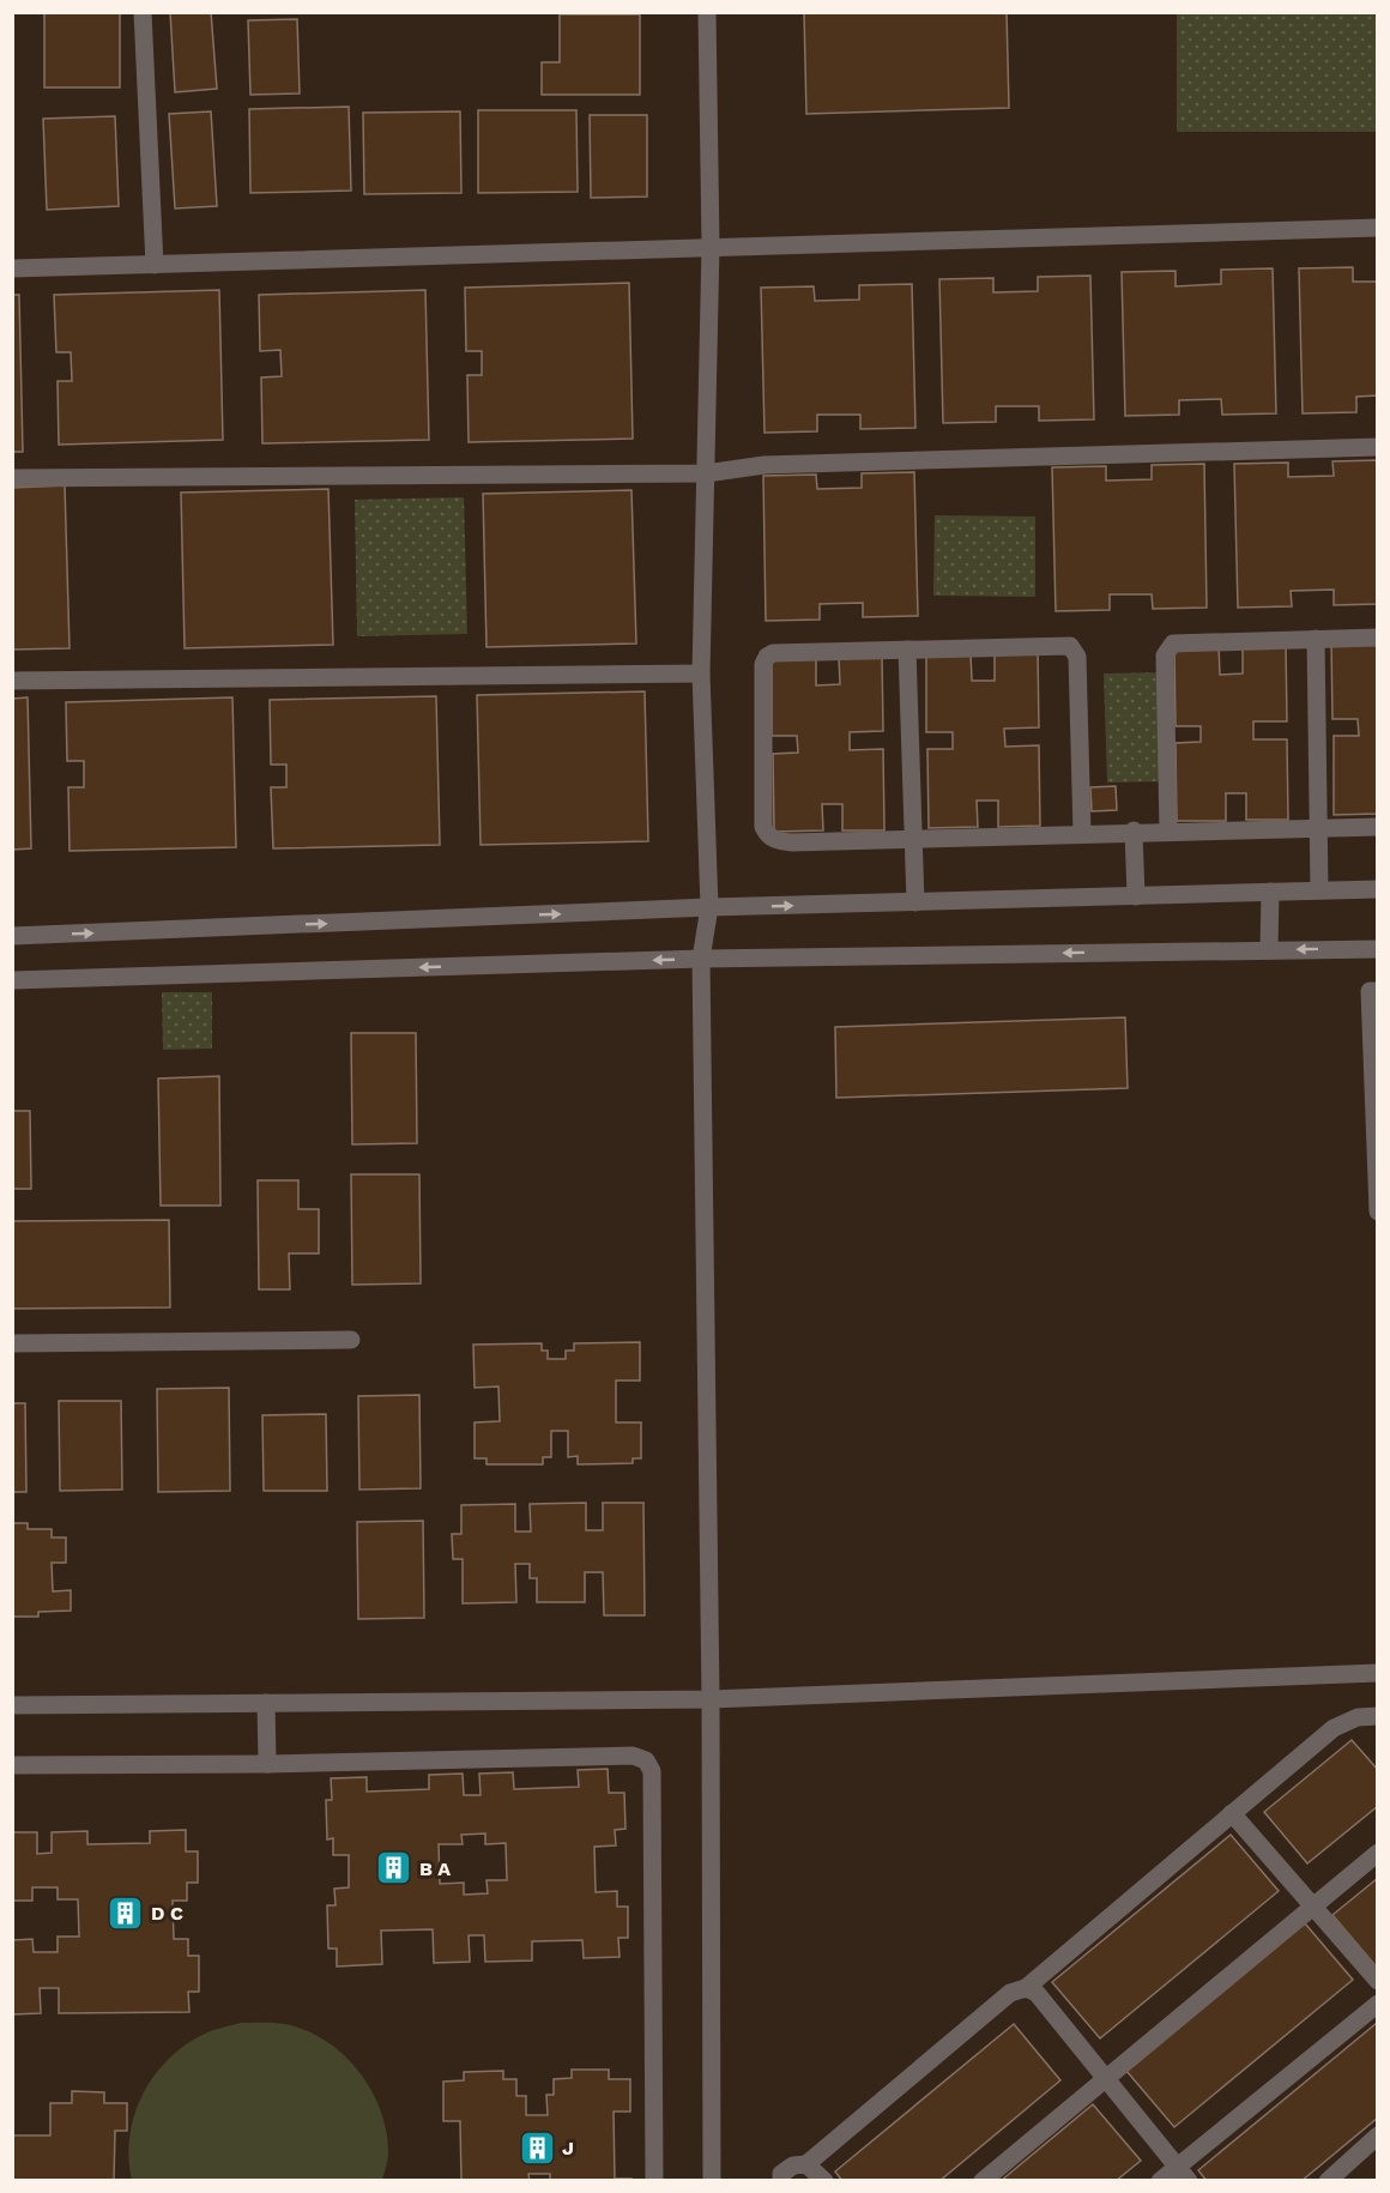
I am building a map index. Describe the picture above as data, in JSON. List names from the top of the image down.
{
  "places": {
    "building": ["B A", "D C", "J"]
  }
}
